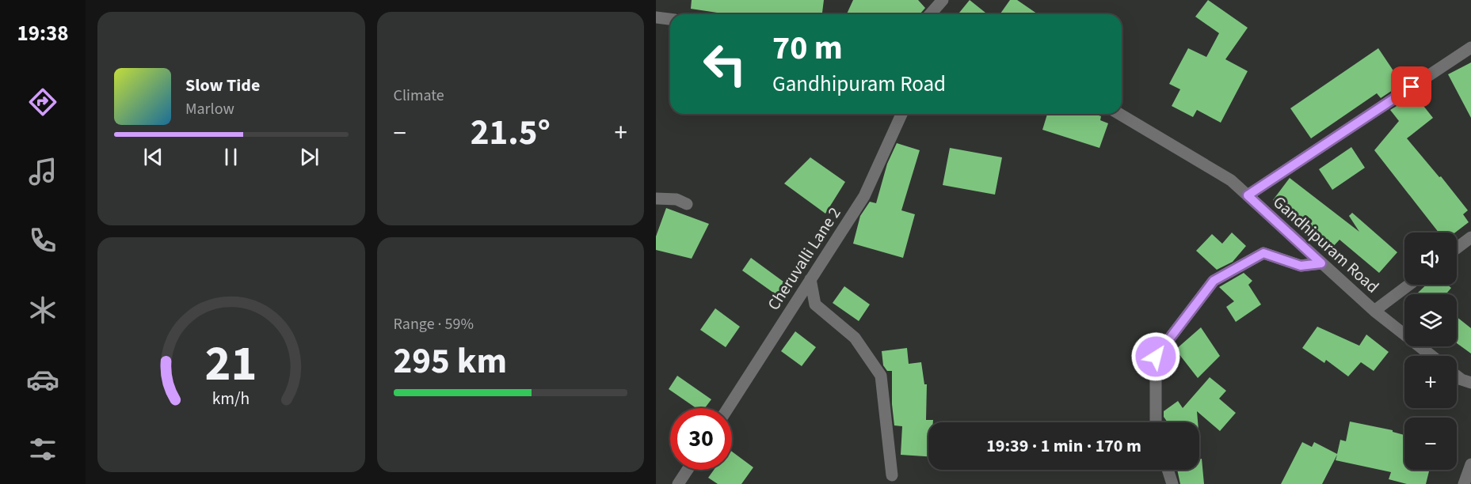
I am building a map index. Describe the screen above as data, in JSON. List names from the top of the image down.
{
  "streets": {
    "street": ["Gandhipuram Road", "Cheruvalli Lane 2"]
  },
  "page": {
    "tabs": "19:38",
    "tile": [
      "Climate",
      ["Range · 59%", "295 km"]
    ],
    "turn": ["70 m", "Gandhipuram Road"],
    "song": ["Slow Tide", "Marlow"],
    "heat": ["−", "21.5°", "+"],
    "map_buttons": ["+", "−"],
    "limit": "30",
    "trip": "19:39 · 1 min · 170 m",
    "gauge": ["21", "km/h"]
  }
}
